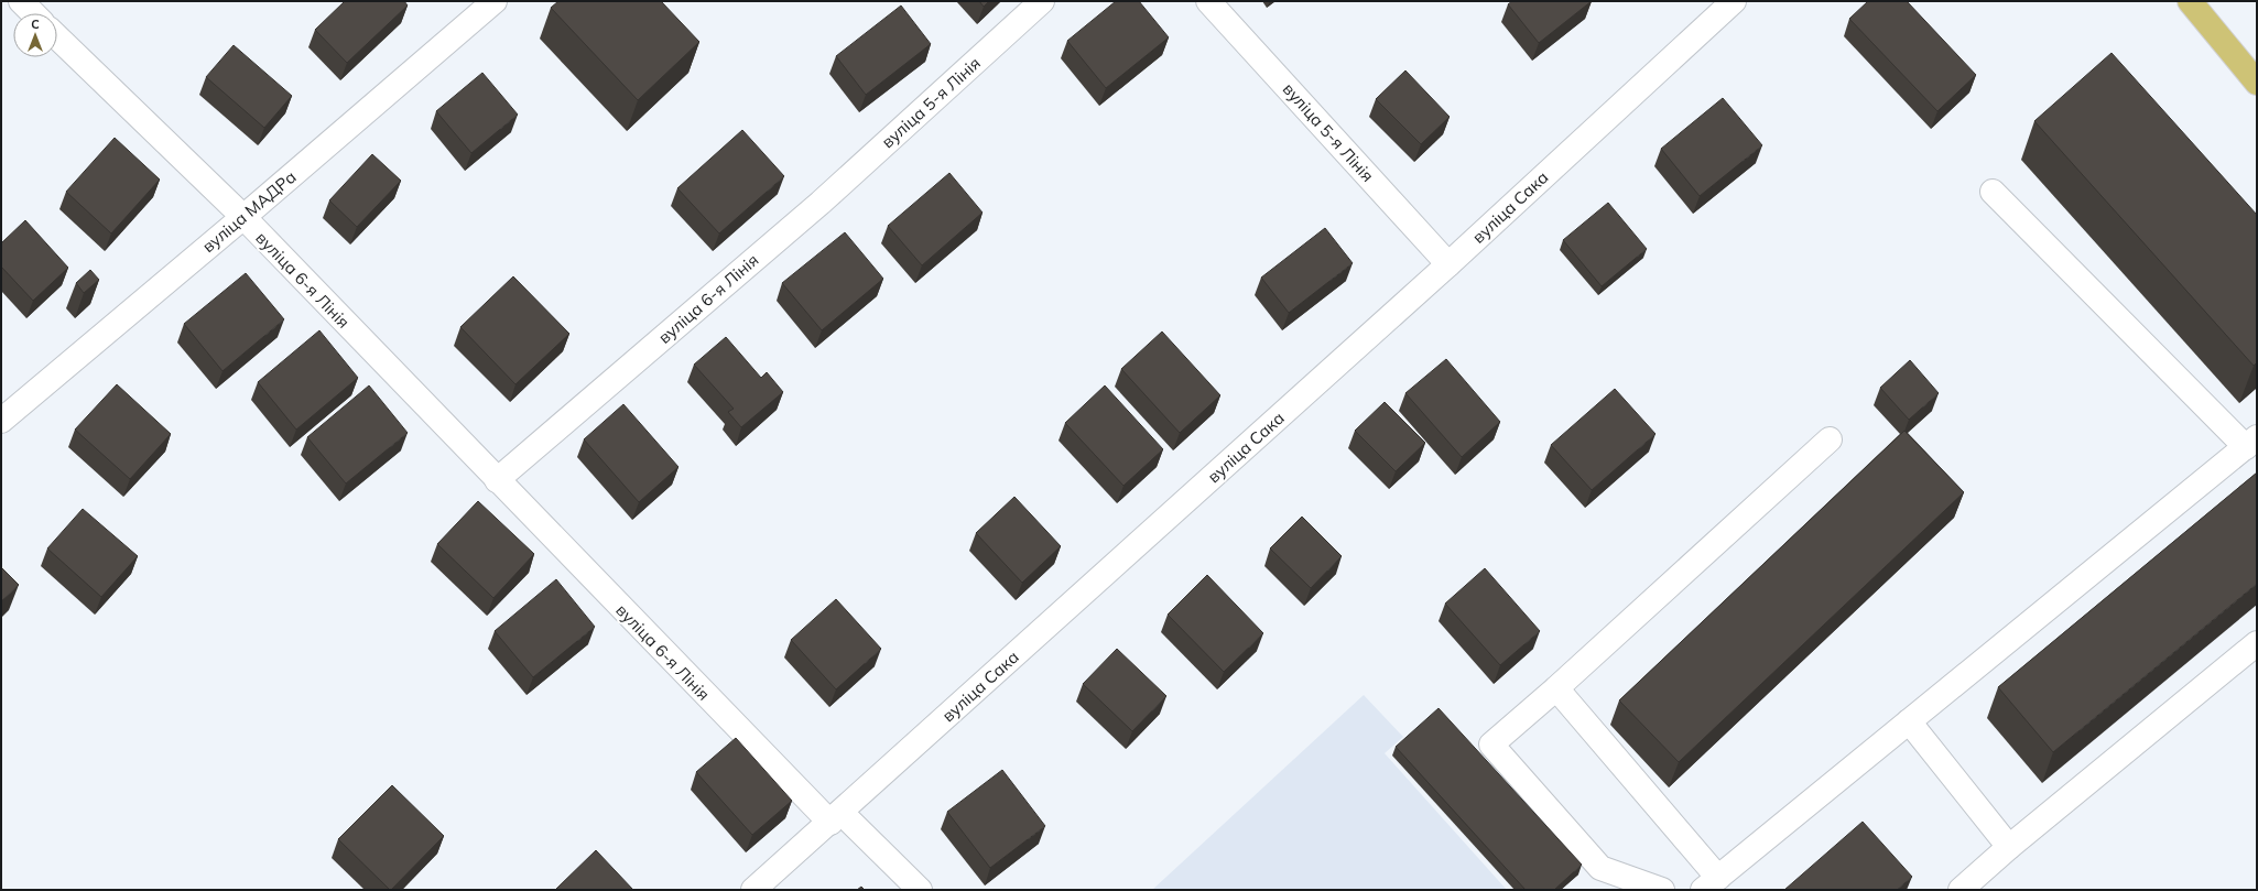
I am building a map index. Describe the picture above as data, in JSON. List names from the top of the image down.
{
  "streets": {
    "street": [
      "вуліца 5-я Лінія",
      "вуліца Сака",
      "вуліца МАДРа",
      "вуліца 6-я Лінія"
    ]
  },
  "crossings": [
    ["вуліца 5-я Лінія", "вуліца Сака"],
    ["вуліца 5-я Лінія", "вуліца 6-я Лінія"],
    ["вуліца Сака", "вуліца 6-я Лінія"],
    ["вуліца МАДРа", "вуліца 6-я Лінія"]
  ],
  "north": "top"
}
